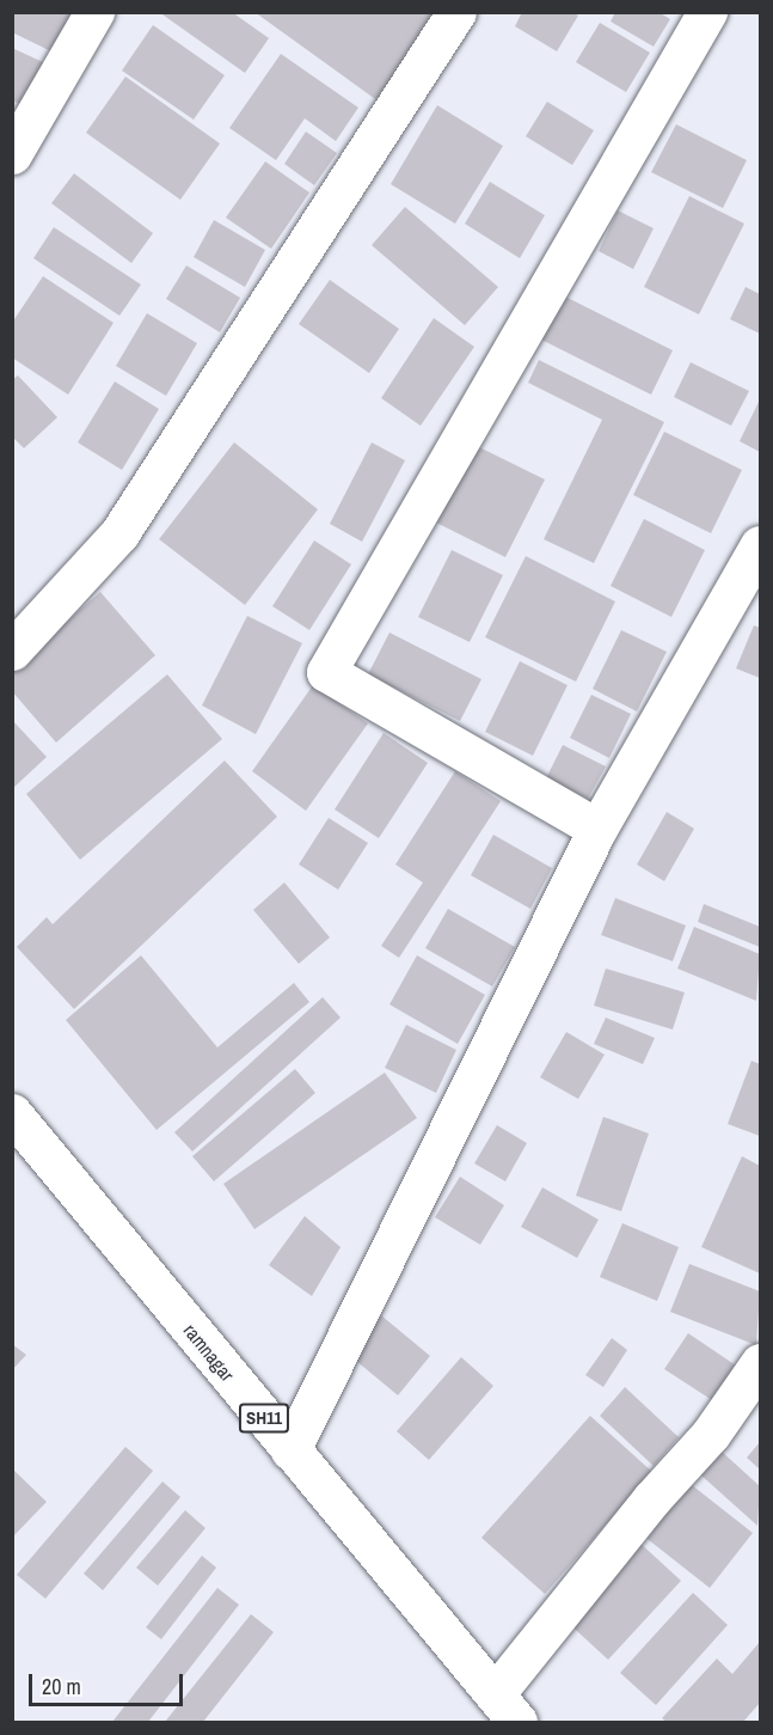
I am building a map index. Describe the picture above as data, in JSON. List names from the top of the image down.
{
  "streets": {
    "street": ["ramnagar", "SH11"]
  },
  "scale_bar": "20 m"
}
